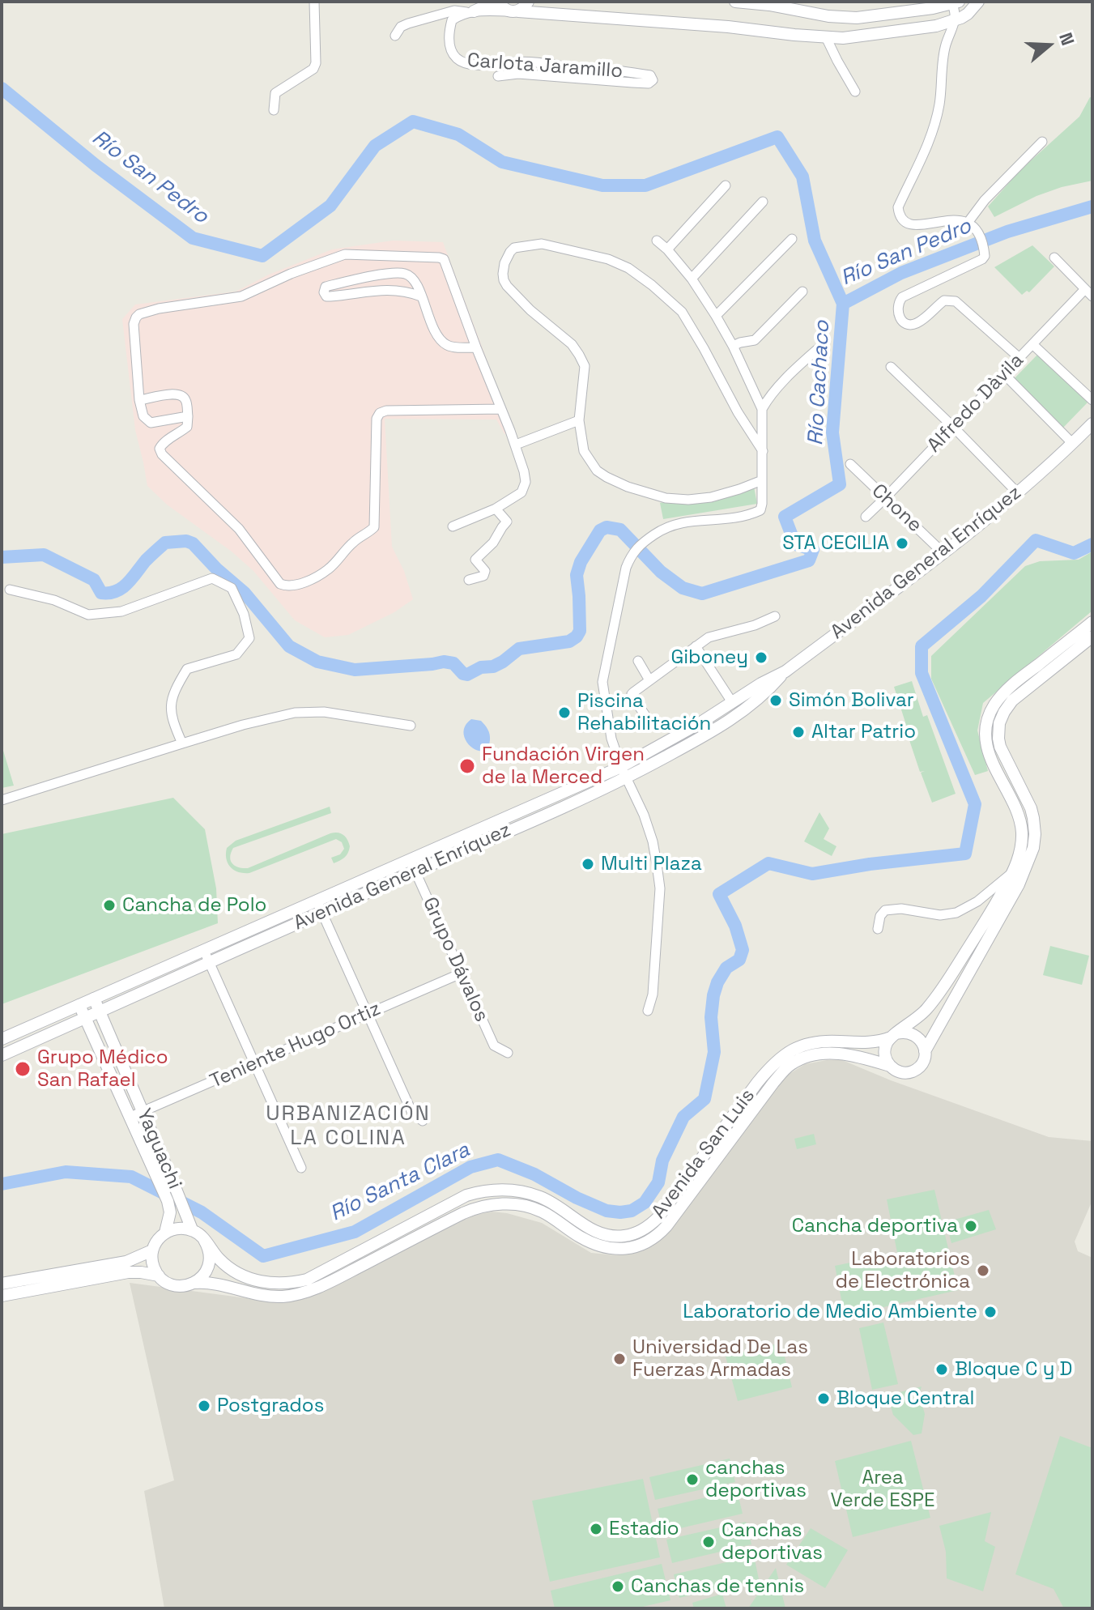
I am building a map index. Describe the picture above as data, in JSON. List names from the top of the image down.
{
  "streets": {
    "street": [
      "Carlota Jaramillo",
      "Alfredo Dàvila",
      "Chone",
      "Avenida General Enríquez",
      "Grupo Dávalos",
      "Teniente Hugo Ortiz",
      "Yaguachi",
      "Avenida San Luis"
    ]
  },
  "crossings": [
    ["Alfredo Dàvila", "Chone"],
    ["Chone", "Avenida General Enríquez"],
    ["Avenida General Enríquez", "Grupo Dávalos"],
    ["Avenida General Enríquez", "Yaguachi"],
    ["Grupo Dávalos", "Teniente Hugo Ortiz"],
    ["Teniente Hugo Ortiz", "Yaguachi"],
    ["Yaguachi", "Avenida San Luis"]
  ],
  "districts": ["URBANIZACIÓN LA COLINA"],
  "water": ["Río San Pedro", "Río Cachaco", "Río Santa Clara"],
  "parks": ["Area Verde ESPE"],
  "places": [
    "STA CECILIA",
    "Giboney",
    "Simón Bolivar",
    "Piscina Rehabilitación",
    "Altar Patrio",
    "Fundación Virgen de la Merced",
    "Multi Plaza",
    "Cancha de Polo",
    "Grupo Médico San Rafael",
    "Cancha deportiva",
    "Laboratorios de Electrónica",
    "Laboratorio de Medio Ambiente",
    "Universidad De Las Fuerzas Armadas",
    "Bloque C y D",
    "Bloque Central",
    "Postgrados",
    "canchas deportivas",
    "Estadio",
    "Canchas deportivas",
    "Canchas de tennis"
  ],
  "north": "right"
}
